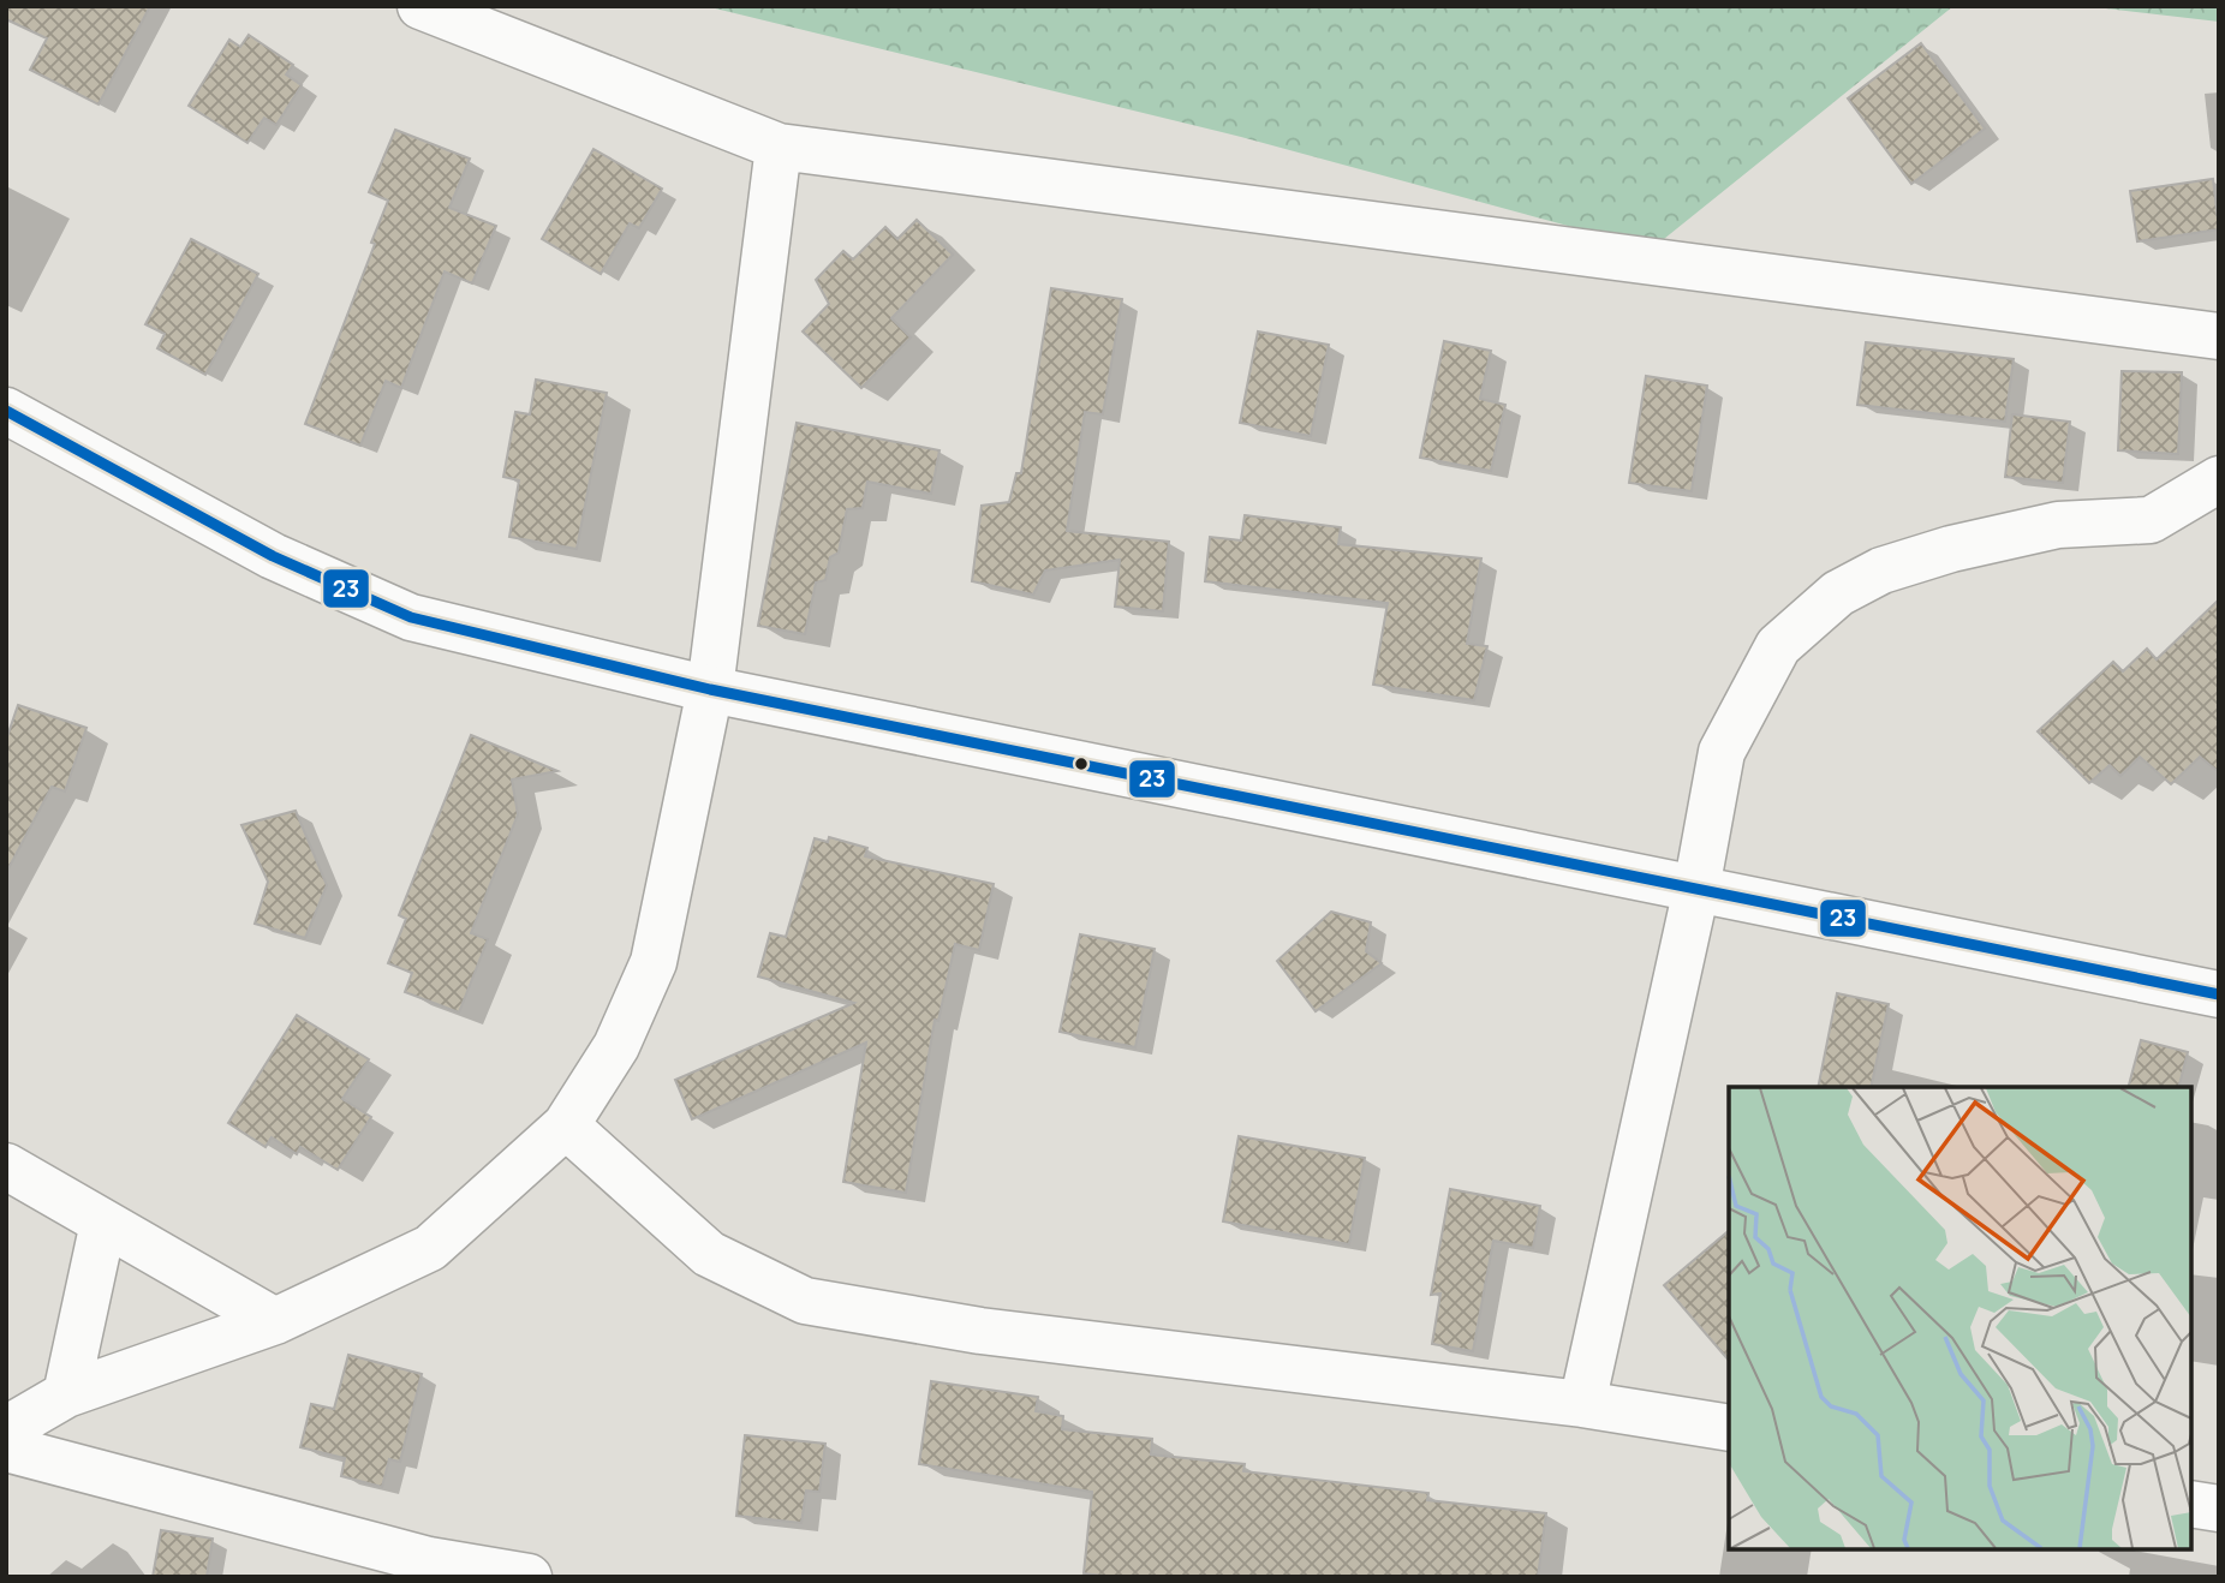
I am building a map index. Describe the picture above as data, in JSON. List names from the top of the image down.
{
  "lines": ["transit line 23"]
}
